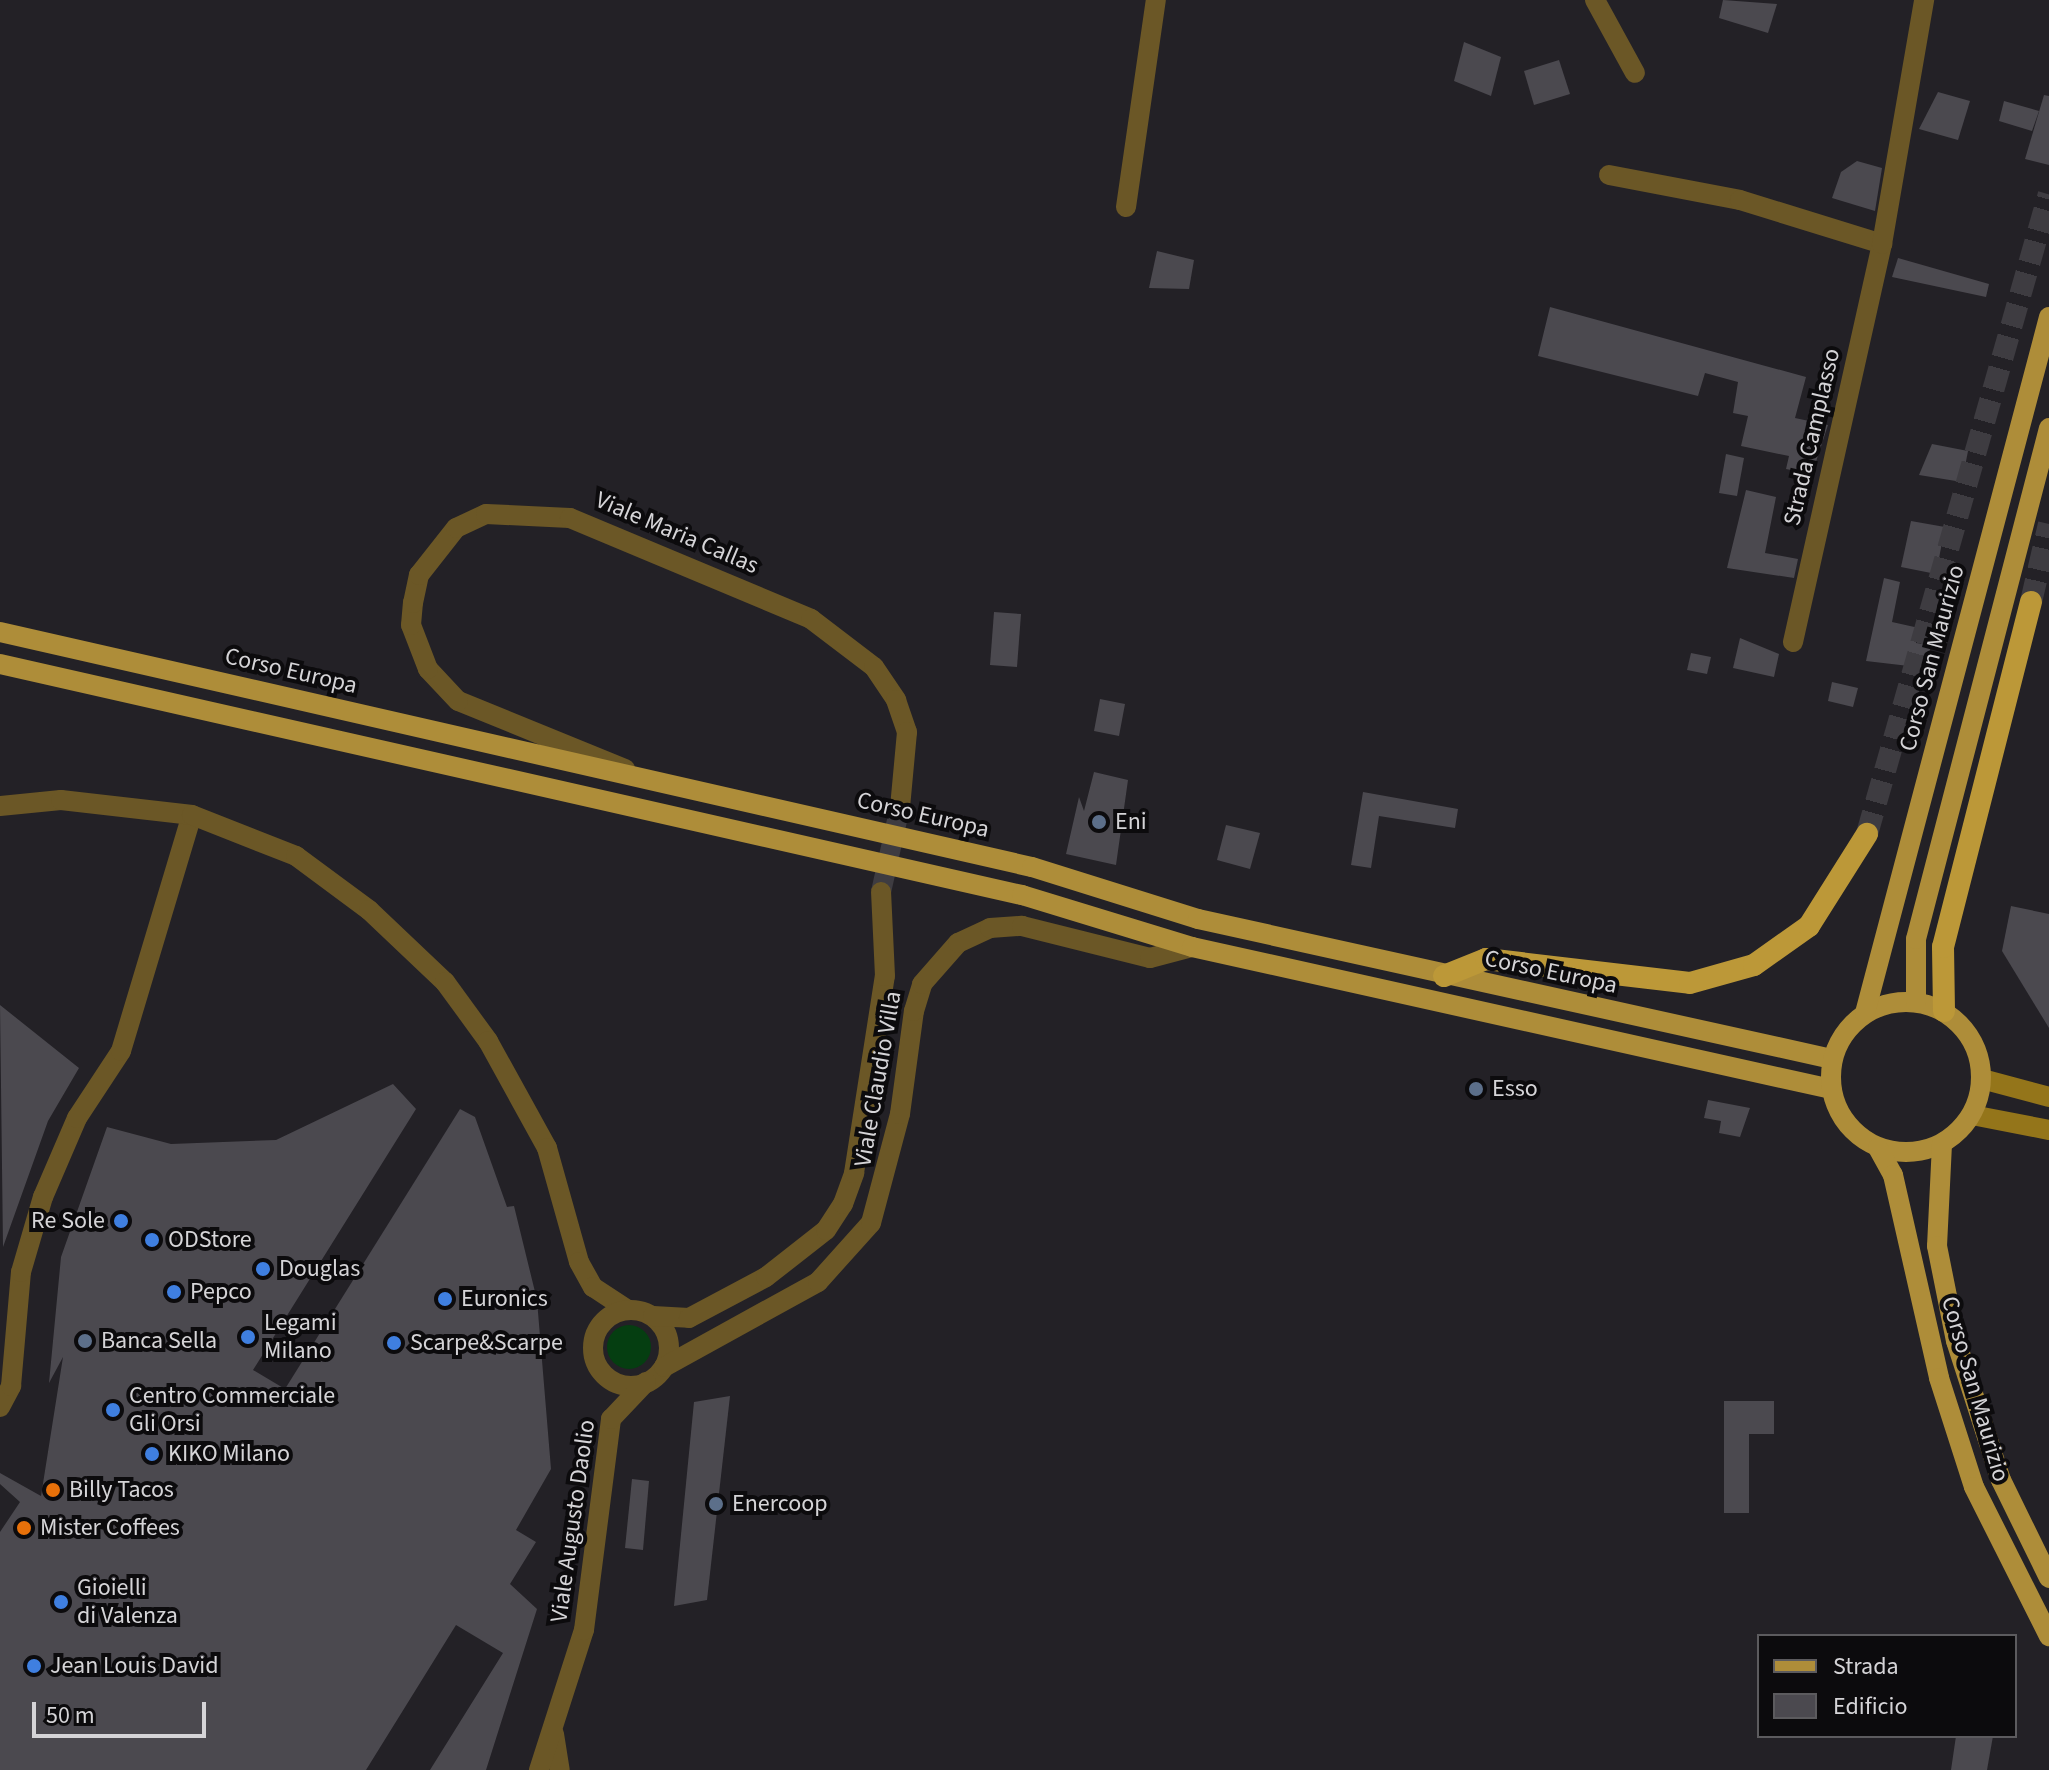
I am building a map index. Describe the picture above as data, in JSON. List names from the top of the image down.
{
  "streets": {
    "main road": ["Corso San Maurizio", "Corso Europa"],
    "street": [
      "Strada Camplasso",
      "Viale Maria Callas",
      "Viale Claudio Villa",
      "Viale Augusto Daolio"
    ]
  },
  "crossings": [
    ["Viale Maria Callas", "Corso Europa"],
    ["Corso San Maurizio", "Corso Europa"],
    ["Corso Europa", "Viale Claudio Villa"],
    ["Viale Claudio Villa", "Viale Augusto Daolio"]
  ],
  "places": [
    "Eni",
    "Esso",
    "Re Sole",
    "ODStore",
    "Douglas",
    "Pepco",
    "Euronics",
    "Legami Milano",
    "Banca Sella",
    "Scarpe&Scarpe",
    "Centro Commerciale Gli Orsi",
    "KIKO Milano",
    "Billy Tacos",
    "Enercoop",
    "Mister Coffees",
    "Gioielli di Valenza",
    "Jean Louis David"
  ],
  "legend": ["Strada", "Edificio"],
  "scale_bar": "50 m"
}
